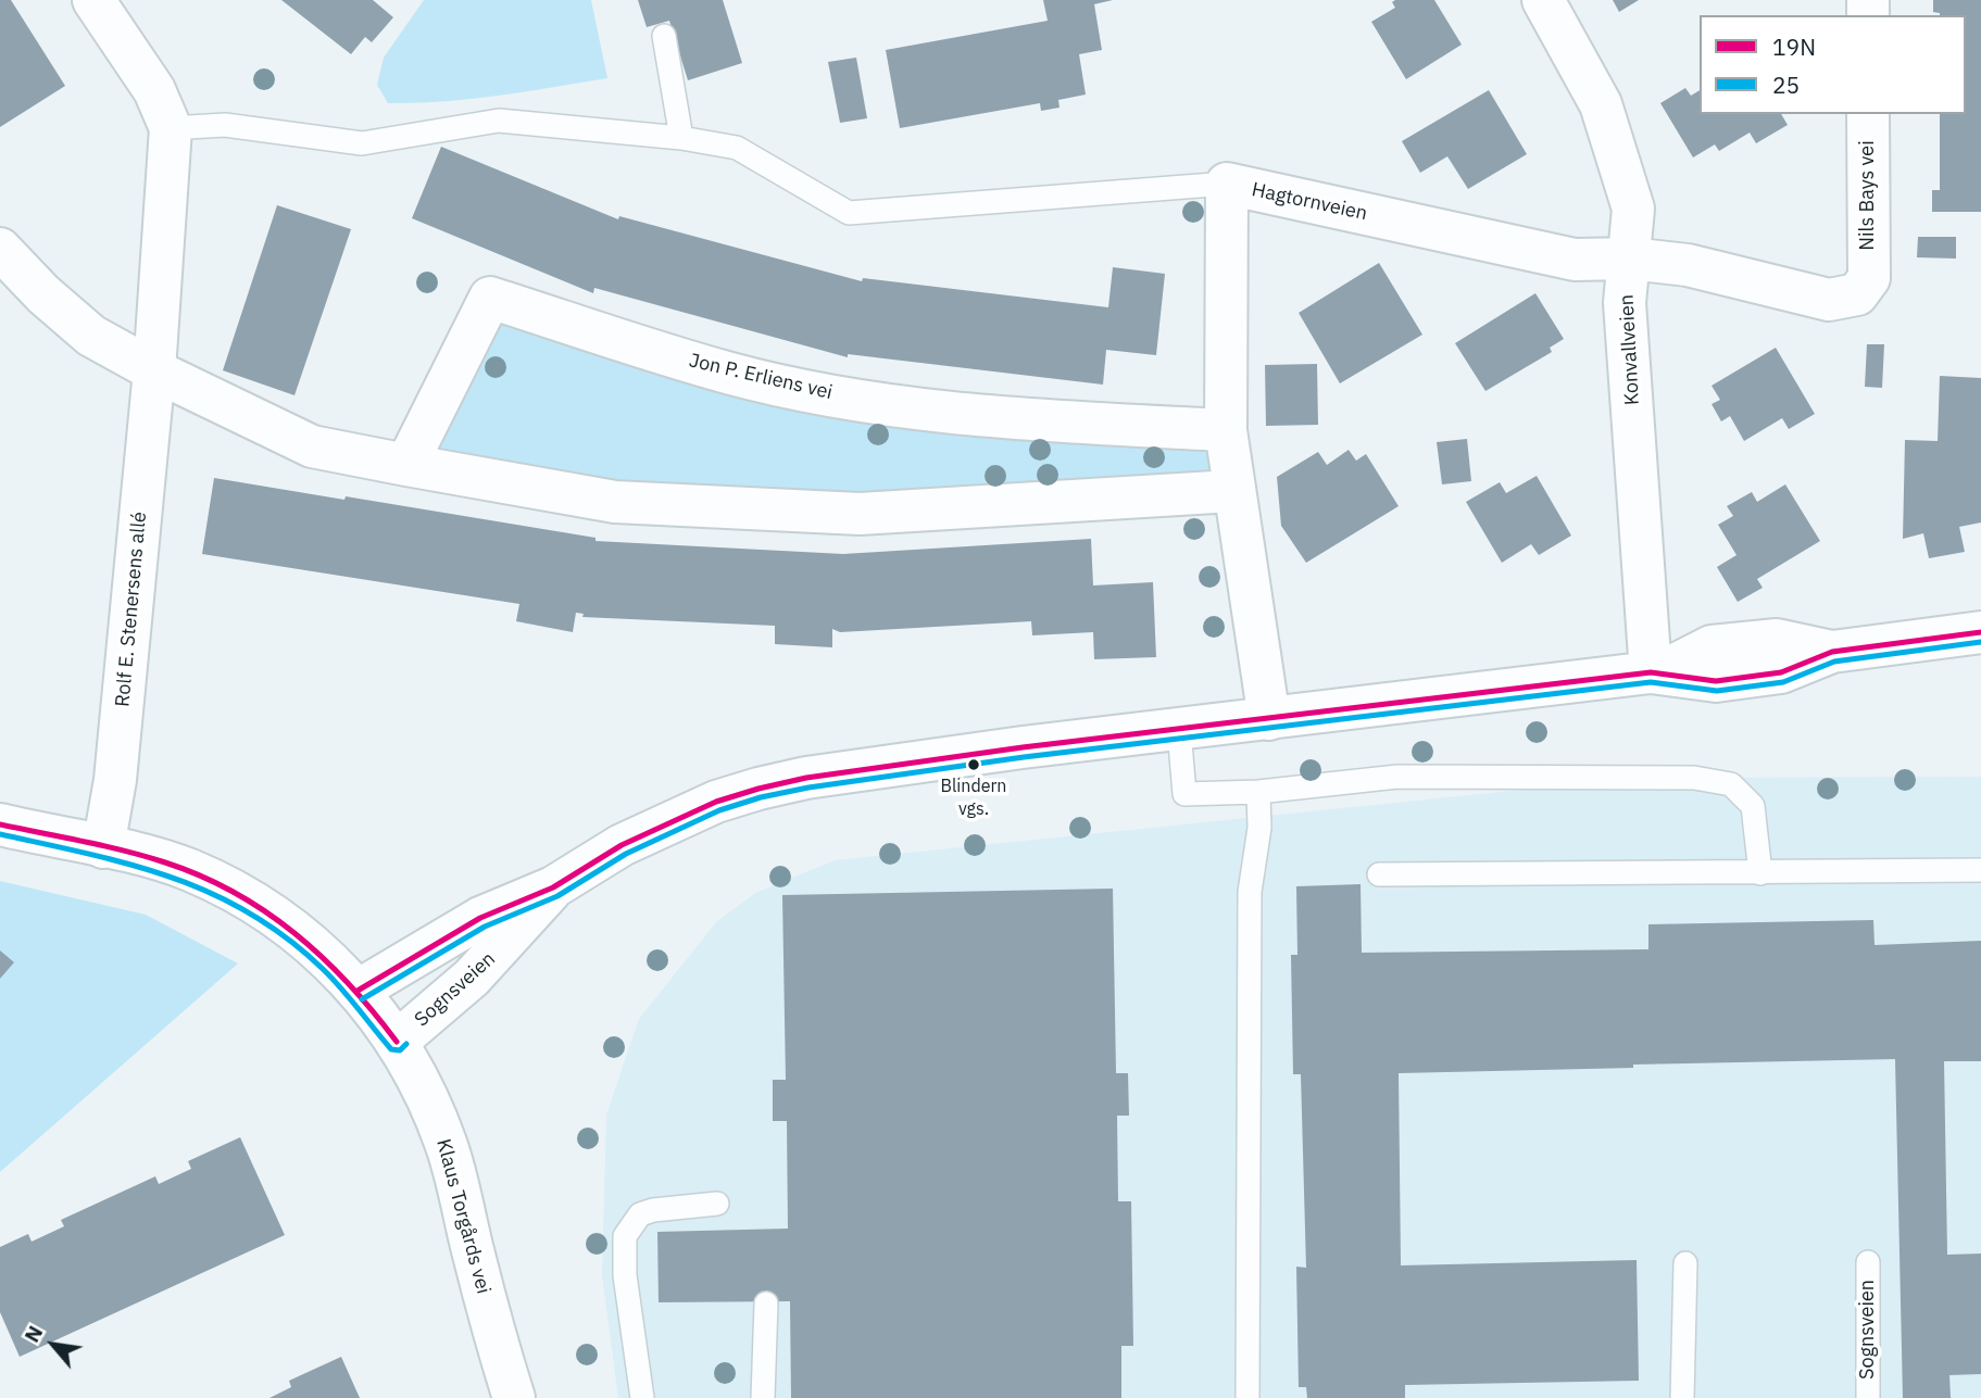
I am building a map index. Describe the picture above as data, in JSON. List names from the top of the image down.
{
  "streets": {
    "street": [
      "Nils Bays vei",
      "Hagtornveien",
      "Konvallveien",
      "Jon P. Erliens vei",
      "Rolf E. Stenersens allé",
      "Sognsveien",
      "Klaus Torgårds vei"
    ]
  },
  "crossings": [
    ["Nils Bays vei", "Hagtornveien"],
    ["Hagtornveien", "Konvallveien"],
    ["Hagtornveien", "Jon P. Erliens vei"],
    ["Hagtornveien", "Sognsveien"],
    ["Konvallveien", "Sognsveien"],
    ["Rolf E. Stenersens allé", "Sognsveien"],
    ["Sognsveien", "Klaus Torgårds vei"]
  ],
  "places": ["Blindern vgs."],
  "lines": ["transit line 19N", "transit line 25"],
  "legend": ["19N", "25"],
  "north": "top left"
}
